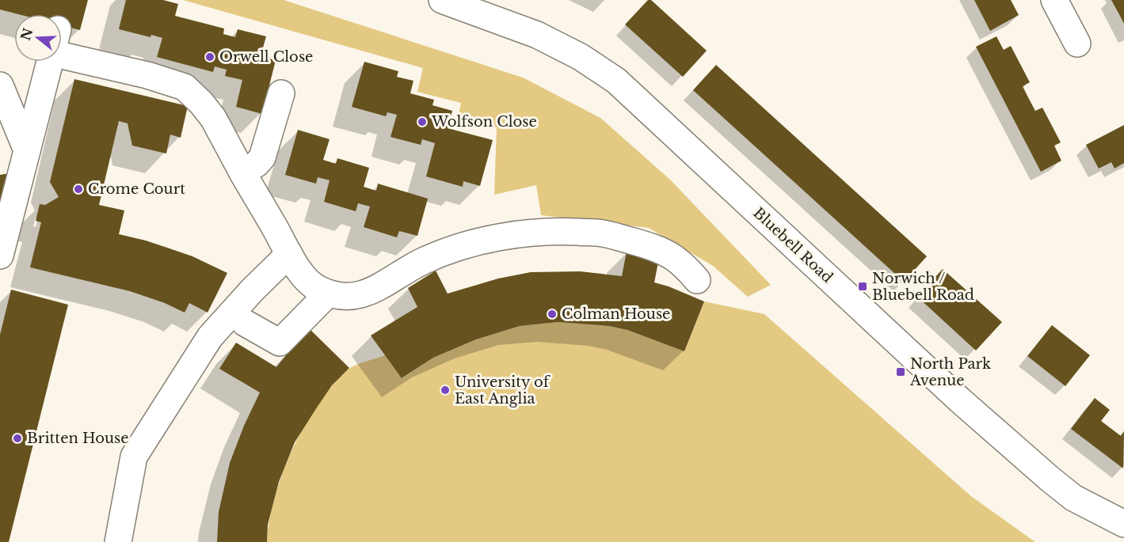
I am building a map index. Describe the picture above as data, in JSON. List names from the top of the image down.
{
  "streets": {
    "street": ["Bluebell Road"]
  },
  "places": {
    "other": [
      "Orwell Close",
      "Wolfson Close",
      "Crome Court",
      "Colman House",
      "University of East Anglia",
      "Britten House"
    ],
    "transit": ["Norwich / Bluebell Road", "North Park Avenue"]
  },
  "north": "left"
}
